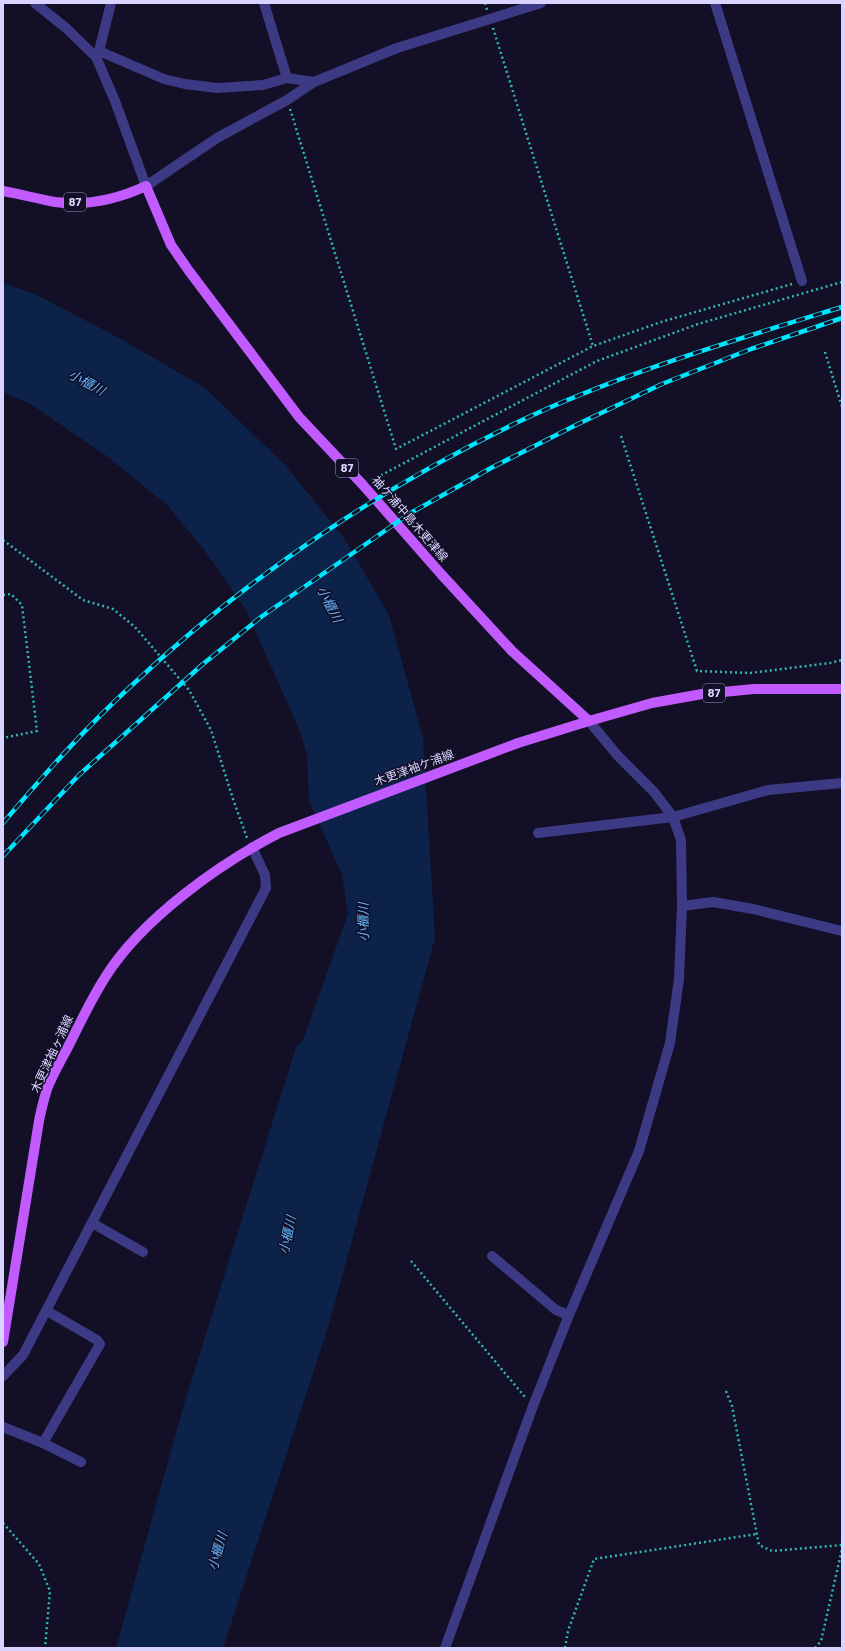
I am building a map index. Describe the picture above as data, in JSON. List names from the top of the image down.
{
  "streets": {
    "main road": [
      "87",
      "袖ケ浦中島木更津線",
      "木更津袖ケ浦線",
      "木更津袖ヶ浦線"
    ]
  },
  "crossings": [
    ["87", "袖ケ浦中島木更津線"],
    ["87", "木更津袖ケ浦線"],
    ["袖ケ浦中島木更津線", "木更津袖ケ浦線"],
    ["木更津袖ケ浦線", "木更津袖ヶ浦線"]
  ],
  "water": ["小櫃川"]
}
